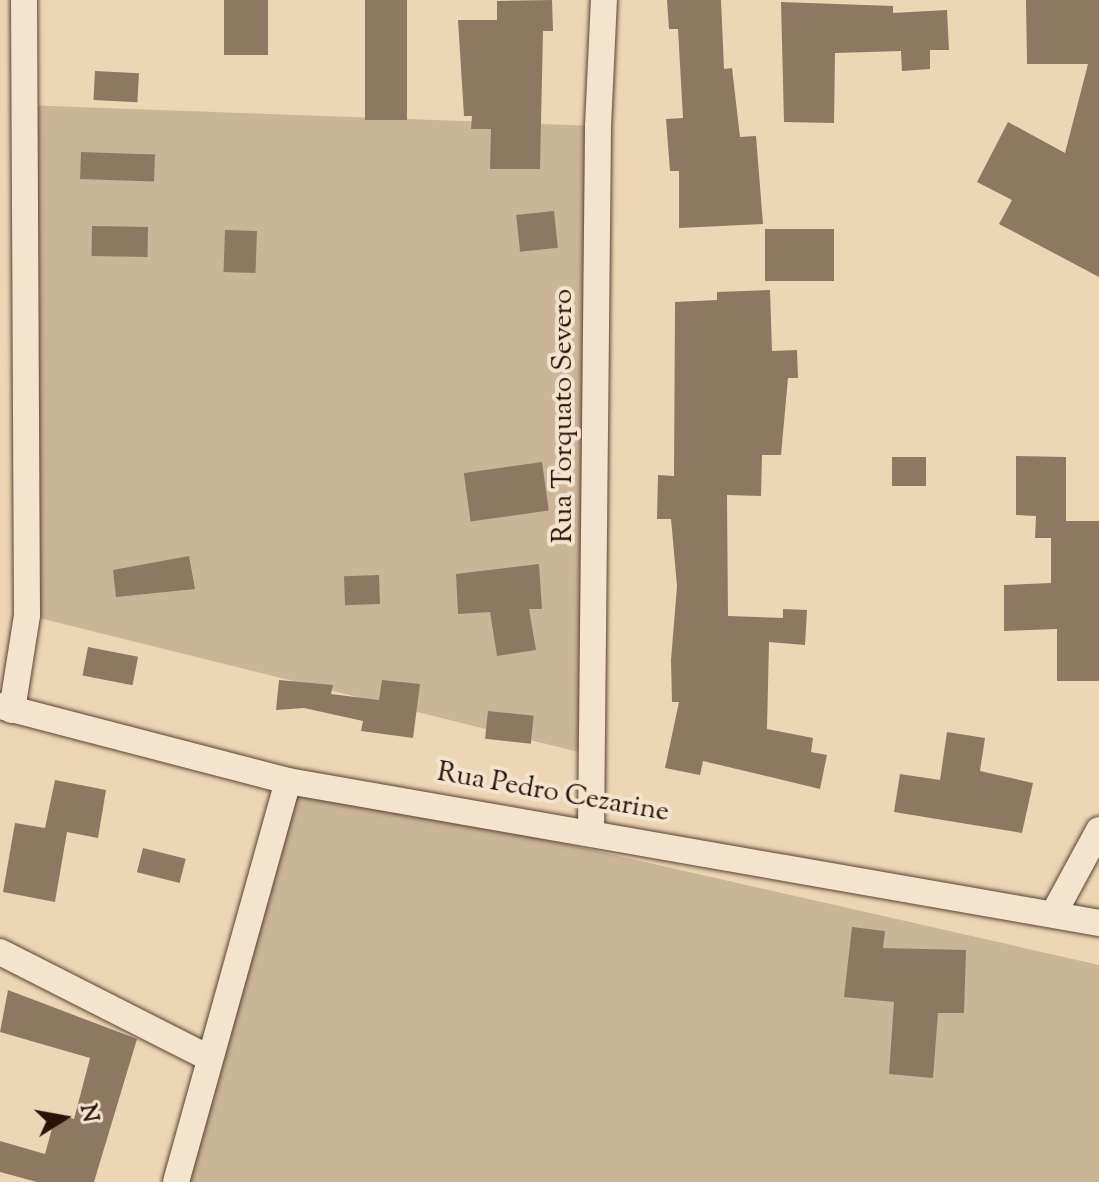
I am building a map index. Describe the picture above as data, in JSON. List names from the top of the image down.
{
  "streets": {
    "street": ["Rua Torquato Severo", "Rua Pedro Cezarine"]
  },
  "crossings": [
    ["Rua Torquato Severo", "Rua Pedro Cezarine"]
  ],
  "north": "right"
}
